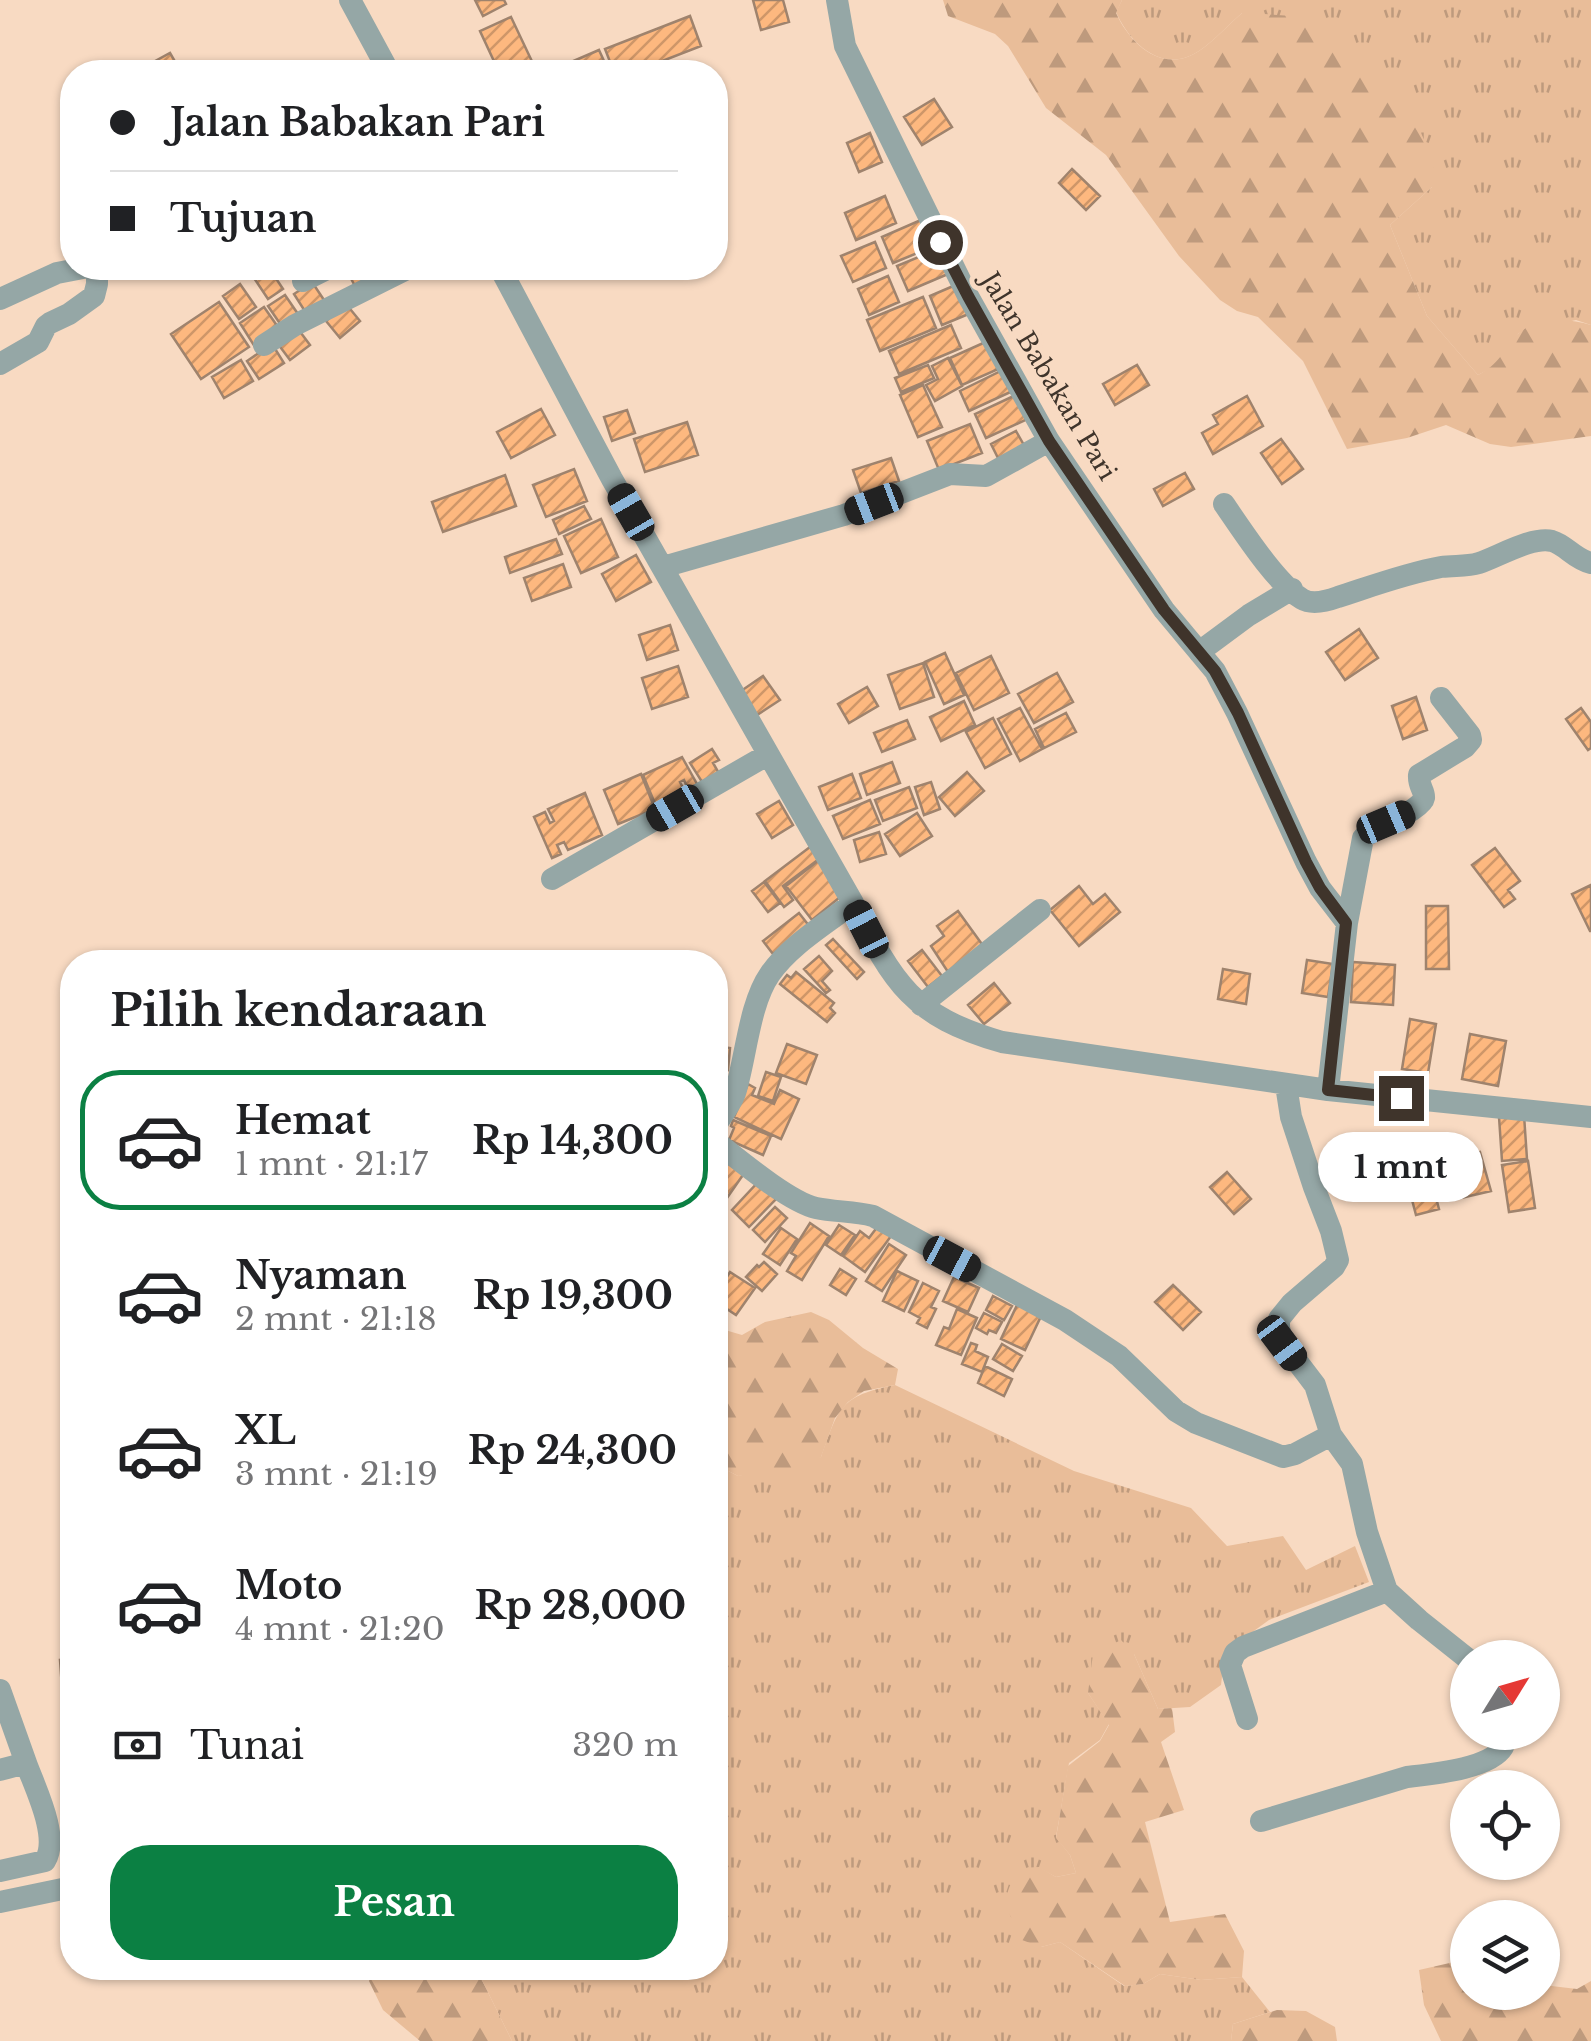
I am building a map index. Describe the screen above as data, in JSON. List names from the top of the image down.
{
  "streets": {
    "street": ["Jalan Babakan Pari"]
  },
  "north": "top right",
  "page": {
    "banner": ["Jalan Babakan Pari", "Tujuan"],
    "heading": "Pilih kendaraan",
    "list": [
      {
        "name": "Hemat",
        "note": "1 mnt · 21:17",
        "value": "Rp 14,300"
      },
      {
        "name": "Nyaman",
        "note": "2 mnt · 21:18",
        "value": "Rp 19,300"
      },
      {
        "name": "XL",
        "note": "3 mnt · 21:19",
        "value": "Rp 24,300"
      },
      {
        "name": "Moto",
        "note": "4 mnt · 21:20",
        "value": "Rp 28,000"
      }
    ],
    "bubble": "1 mnt",
    "pay": ["Tunai", "320 m"],
    "buttons": "Pesan"
  }
}
